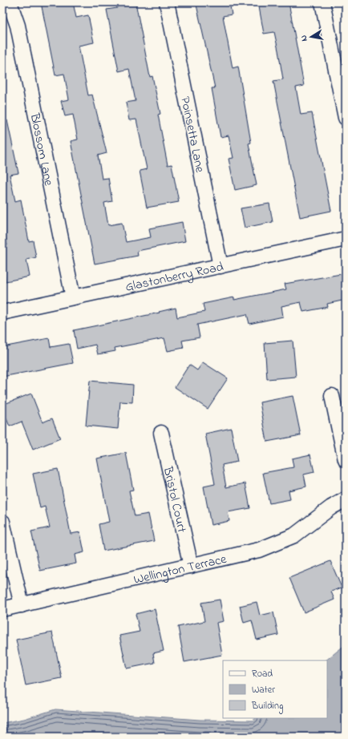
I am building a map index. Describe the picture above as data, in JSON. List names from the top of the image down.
{
  "streets": {
    "street": [
      "Poinsetta Lane",
      "Blossom Lane",
      "Glastonberry Road",
      "Bristol Court",
      "Wellington Terrace"
    ]
  },
  "crossings": [
    ["Poinsetta Lane", "Glastonberry Road"],
    ["Blossom Lane", "Glastonberry Road"],
    ["Bristol Court", "Wellington Terrace"]
  ],
  "legend": ["Road", "Water", "Building"],
  "north": "left"
}
